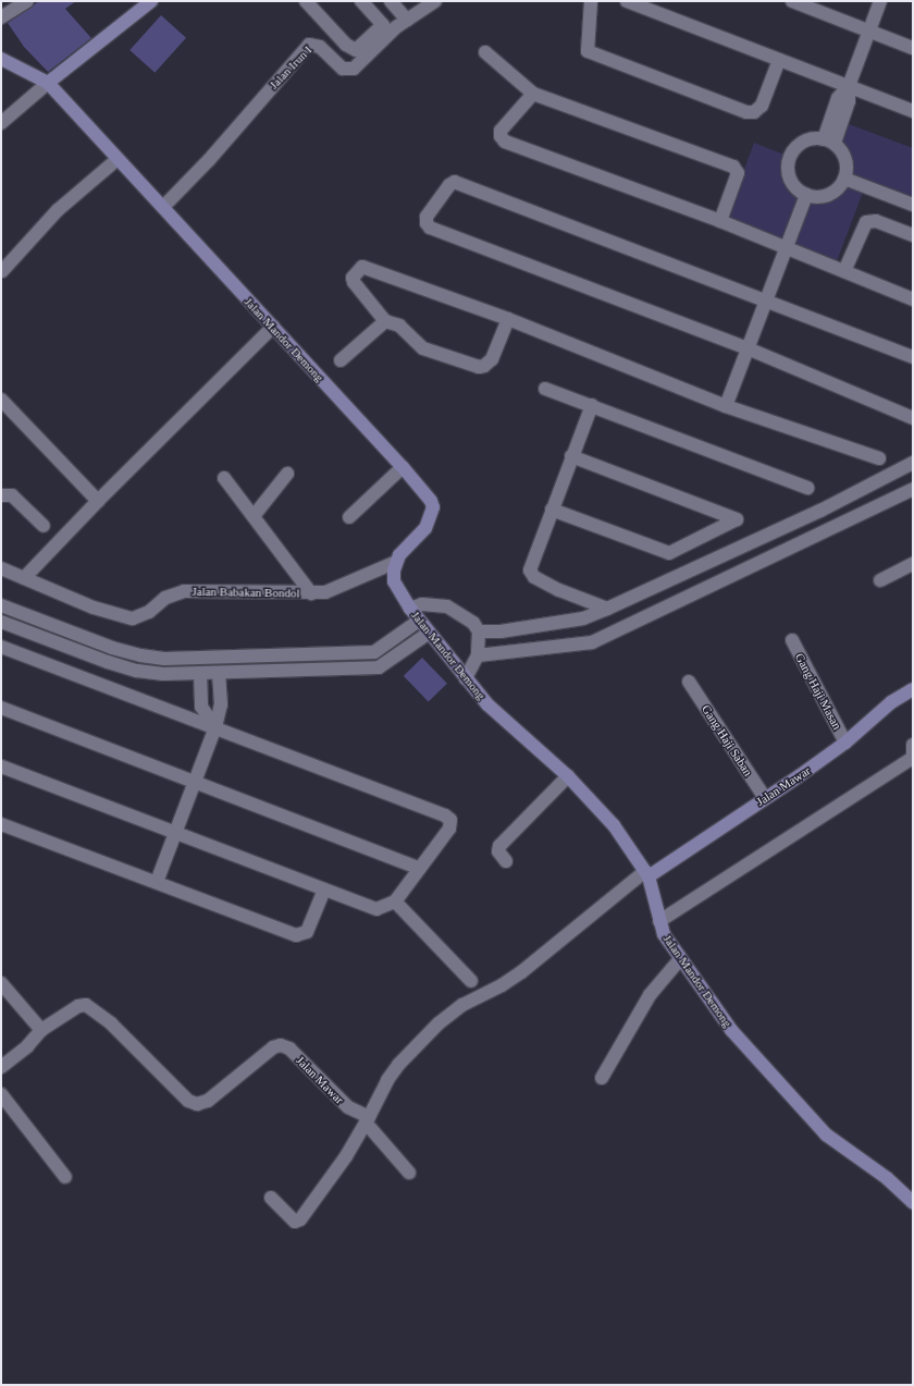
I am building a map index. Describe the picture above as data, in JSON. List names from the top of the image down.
{
  "streets": {
    "main road": ["Jalan Mandor Demong", "Jalan Mawar"],
    "street": [
      "Jalan Irun I",
      "Jalan Babakan Bondol",
      "Gang Haji Masan",
      "Gang Haji Saban"
    ]
  },
  "crossings": [
    ["Jalan Irun I", "Jalan Mandor Demong"],
    ["Jalan Mandor Demong", "Jalan Babakan Bondol"],
    ["Jalan Mandor Demong", "Jalan Mawar"],
    ["Gang Haji Masan", "Jalan Mawar"],
    ["Gang Haji Saban", "Jalan Mawar"]
  ]
}
